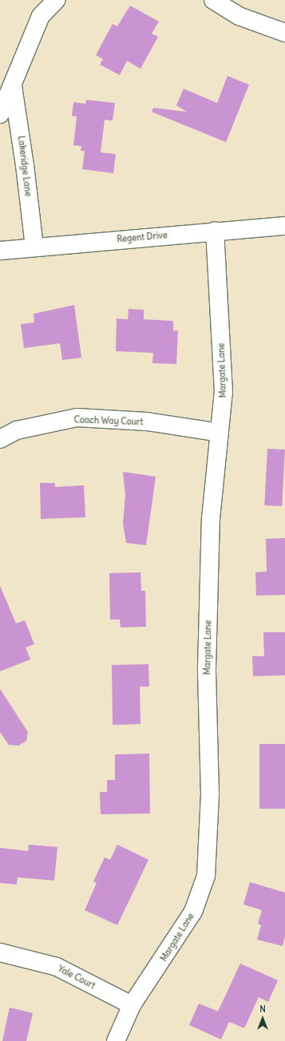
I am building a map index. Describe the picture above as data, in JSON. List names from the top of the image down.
{
  "streets": {
    "street": [
      "Lakeridge Lane",
      "Regent Drive",
      "Margate Lane",
      "Coach Way Court",
      "Yale Court"
    ]
  },
  "crossings": [
    ["Lakeridge Lane", "Regent Drive"],
    ["Regent Drive", "Margate Lane"],
    ["Margate Lane", "Coach Way Court"],
    ["Margate Lane", "Yale Court"]
  ],
  "north": "top"
}
